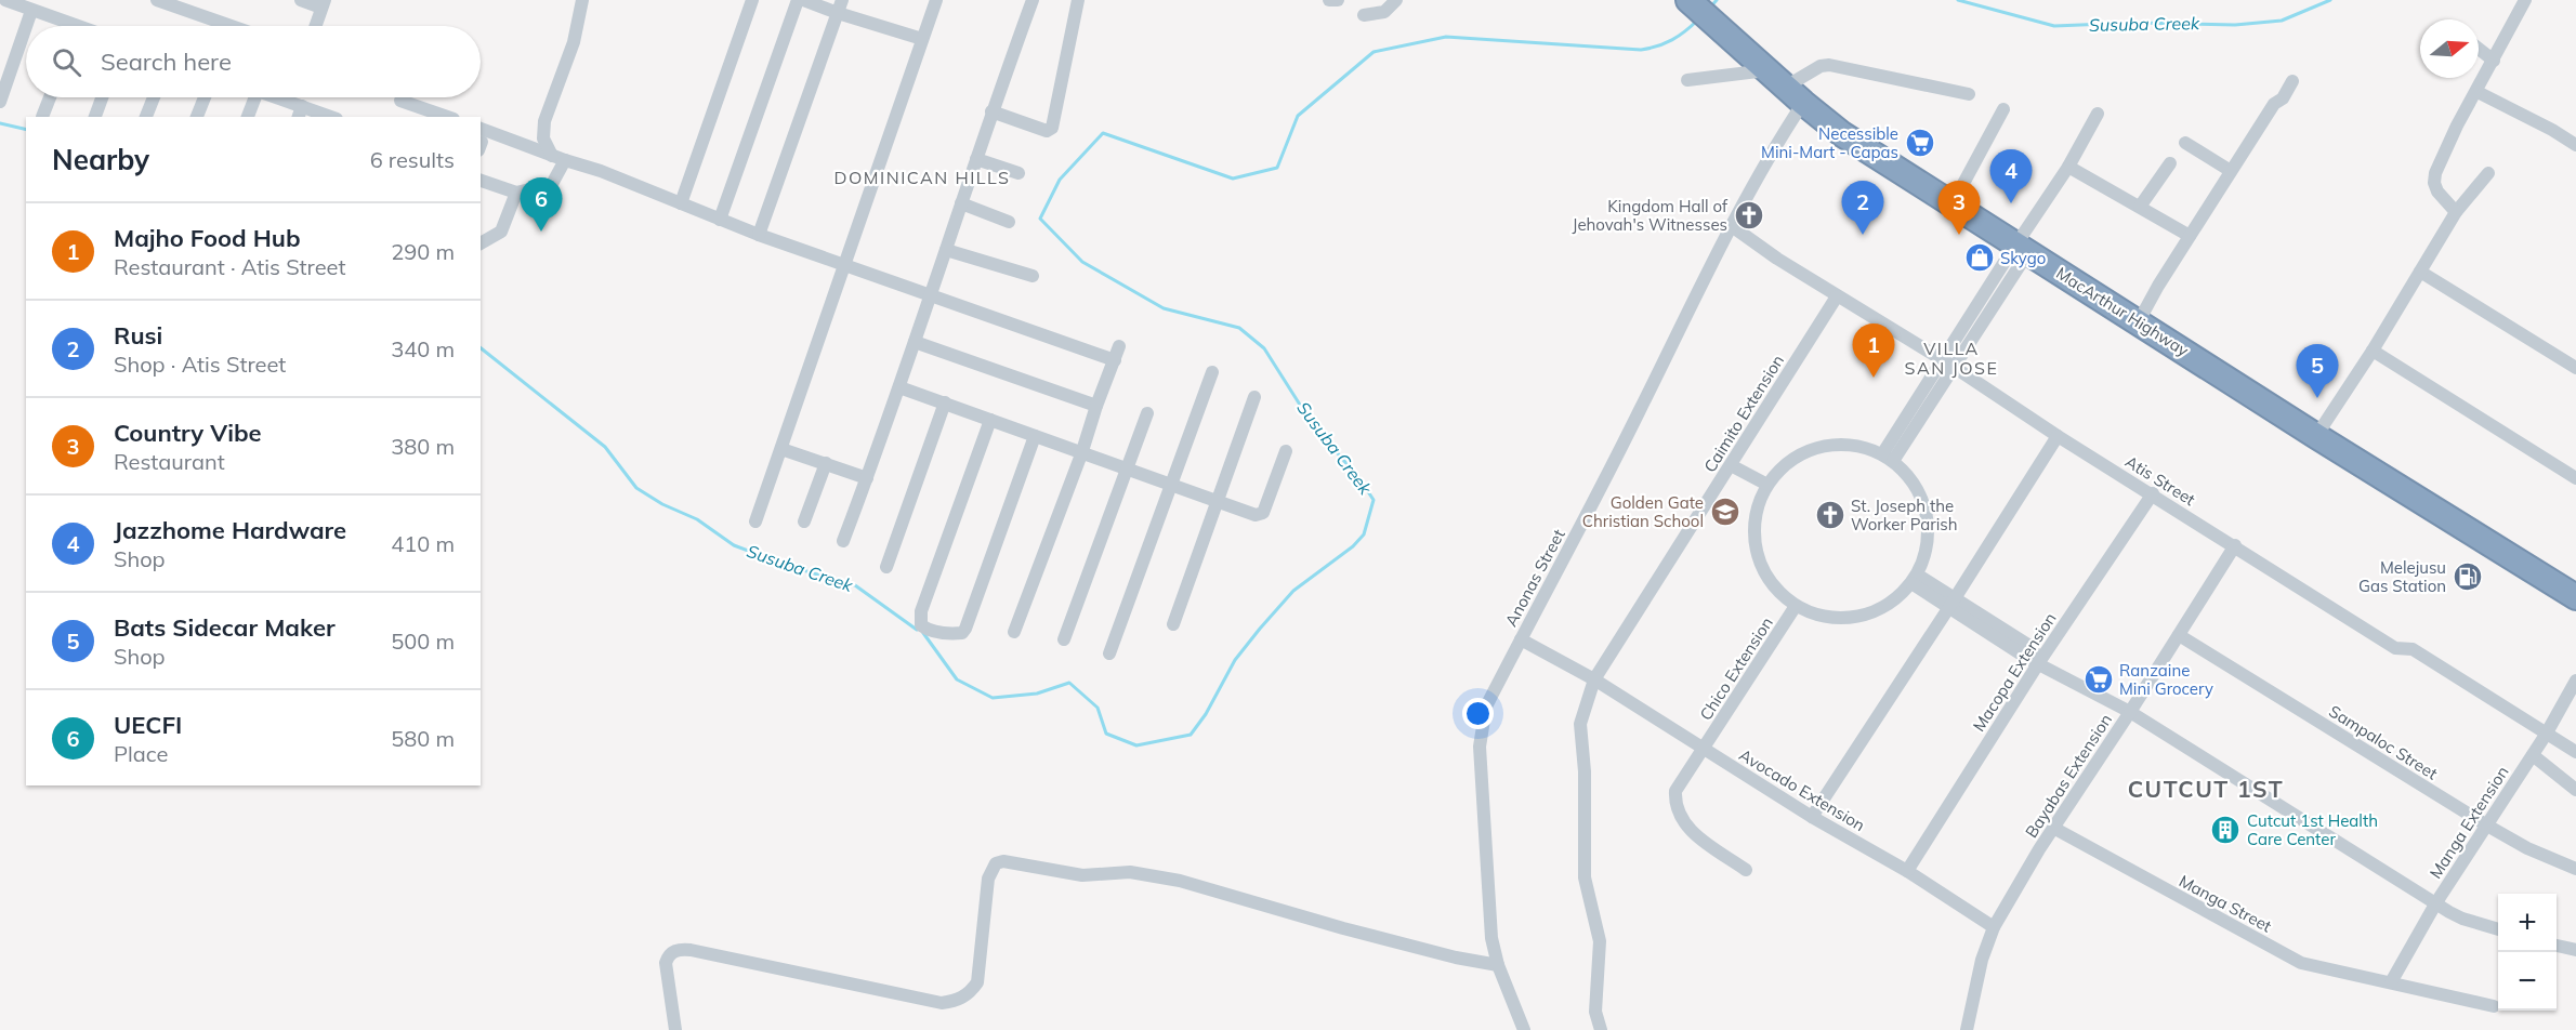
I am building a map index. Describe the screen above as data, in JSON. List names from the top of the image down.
{
  "streets": {
    "highway": ["MacArthur Highway"],
    "street": [
      "Caimito Extension",
      "Atis Street",
      "Anonas Street",
      "Chico Extension",
      "Macopa Extension",
      "Sampaloc Street",
      "Bayabas Extension",
      "Avocado Extension",
      "Manga Extension",
      "Manga Street"
    ]
  },
  "crossings": [
    ["MacArthur Highway", "Anonas Street"],
    ["Caimito Extension", "Atis Street"],
    ["Caimito Extension", "Avocado Extension"],
    ["Atis Street", "Anonas Street"],
    ["Atis Street", "Macopa Extension"],
    ["Atis Street", "Bayabas Extension"],
    ["Atis Street", "Manga Extension"],
    ["Anonas Street", "Avocado Extension"],
    ["Chico Extension", "Avocado Extension"],
    ["Macopa Extension", "Avocado Extension"],
    ["Sampaloc Street", "Bayabas Extension"],
    ["Sampaloc Street", "Manga Extension"],
    ["Bayabas Extension", "Avocado Extension"],
    ["Bayabas Extension", "Manga Street"],
    ["Manga Extension", "Manga Street"]
  ],
  "districts": ["DOMINICAN HILLS", "VILLA SAN JOSE", "CUTCUT 1ST"],
  "water": ["Susuba Creek"],
  "places": {
    "supermarket": ["Necessible Mini-Mart - Capas", "Ranzaine Mini Grocery"],
    "church": ["Kingdom Hall of Jehovah's Witnesses", "St. Joseph the Worker Parish"],
    "shop": ["Skygo"],
    "school or university": ["Golden Gate Christian School"],
    "fuel station": ["Melejusu Gas Station"],
    "building": ["Cutcut 1st Health Care Center"]
  },
  "north": "right",
  "page": {
    "search": "Search here",
    "heading": ["Nearby", "6 results"],
    "pins": [
      "4",
      "6",
      "2",
      "3",
      "1",
      "5"
    ],
    "list": [
      {
        "mark": "1",
        "name": "Majho Food Hub",
        "note": "Restaurant · Atis Street",
        "value": "290 m"
      },
      {
        "mark": "2",
        "name": "Rusi",
        "note": "Shop · Atis Street",
        "value": "340 m"
      },
      {
        "mark": "3",
        "name": "Country Vibe",
        "note": "Restaurant",
        "value": "380 m"
      },
      {
        "mark": "4",
        "name": "Jazzhome Hardware",
        "note": "Shop",
        "value": "410 m"
      },
      {
        "mark": "5",
        "name": "Bats Sidecar Maker",
        "note": "Shop",
        "value": "500 m"
      },
      {
        "mark": "6",
        "name": "UECFI",
        "note": "Place",
        "value": "580 m"
      }
    ],
    "map_buttons": ["+", "−"]
  }
}
